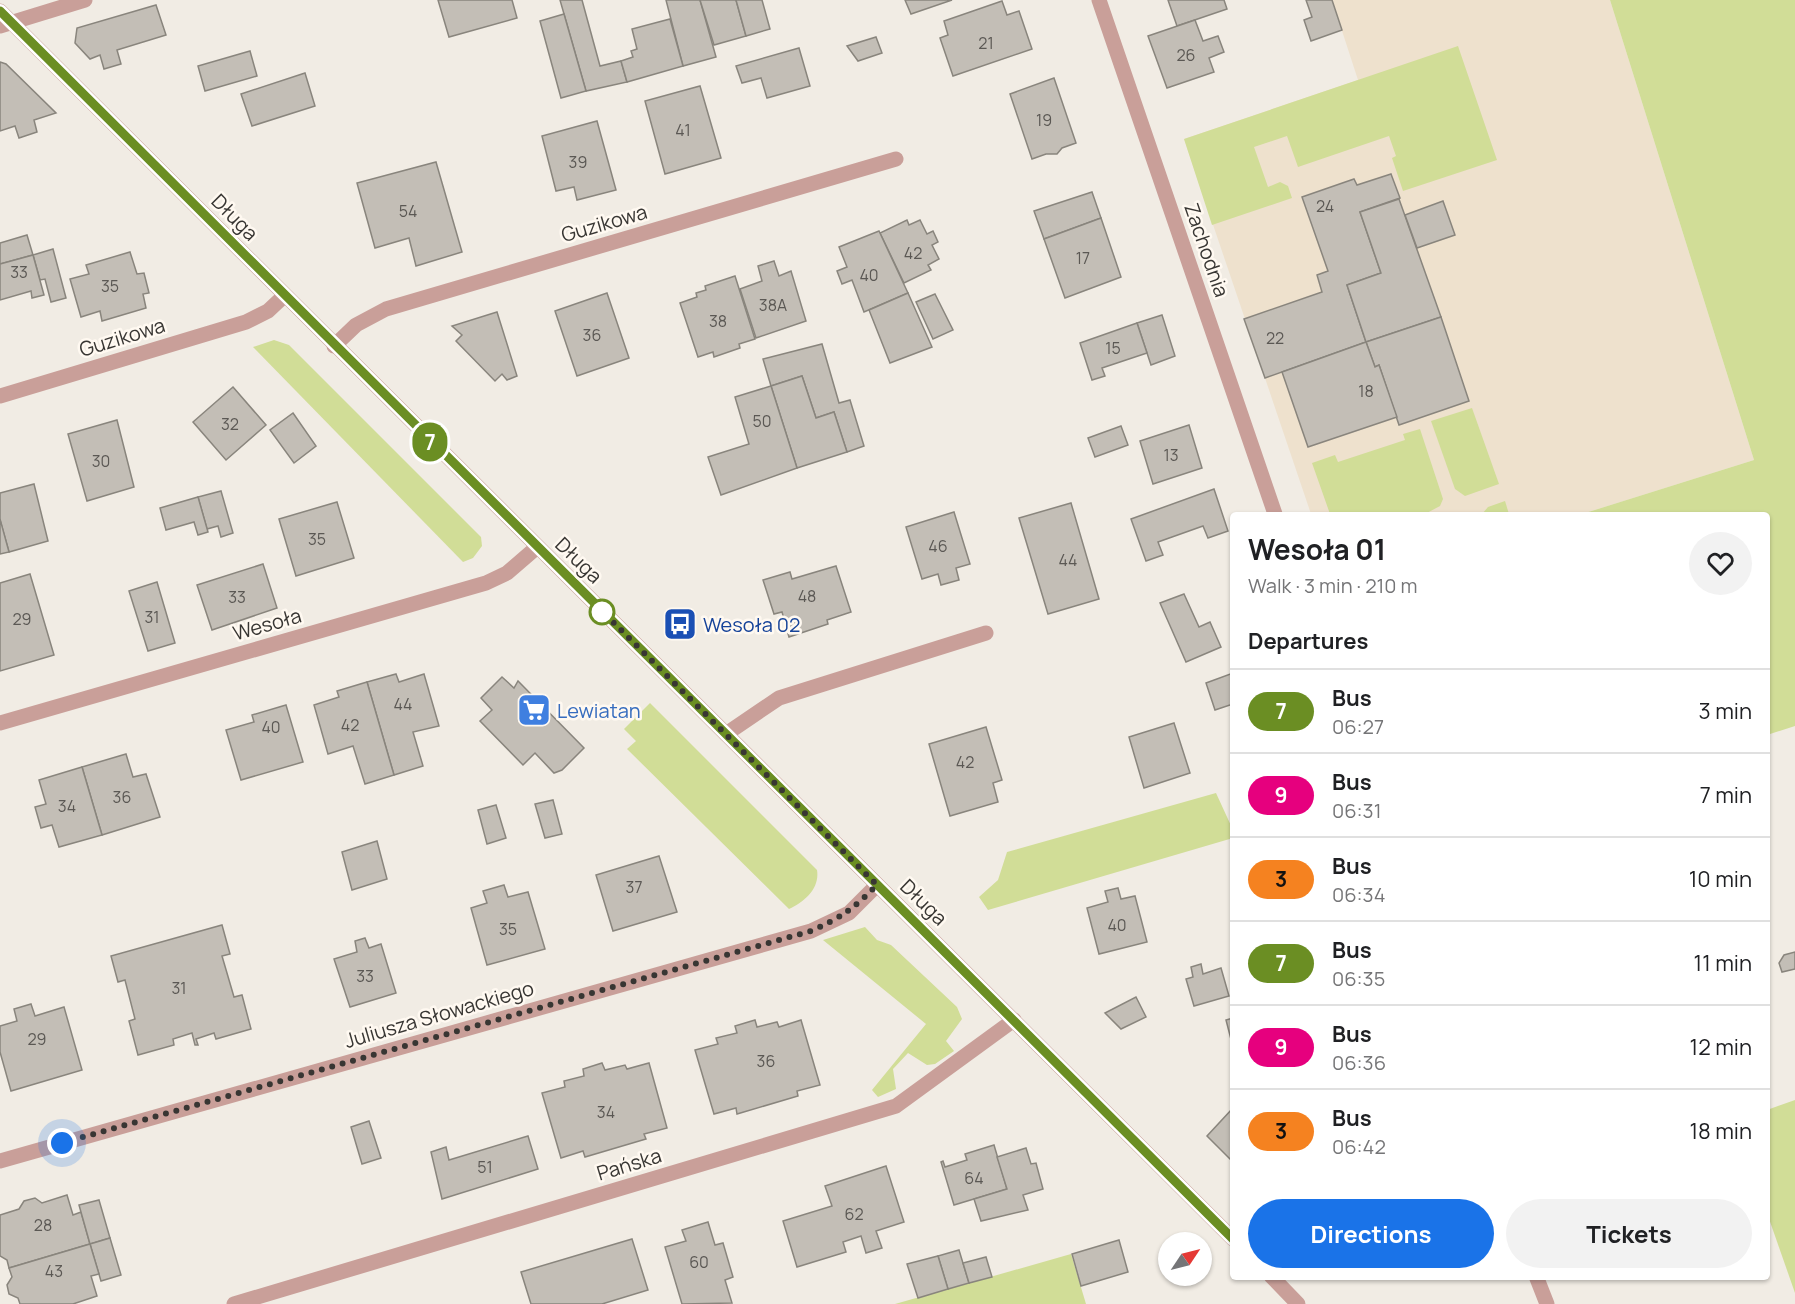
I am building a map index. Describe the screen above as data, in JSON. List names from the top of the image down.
{
  "streets": {
    "street": [
      "Długa",
      "Guzikowa",
      "Zachodnia",
      "Wesoła",
      "Juliusza Słowackiego",
      "Pańska"
    ]
  },
  "crossings": [
    ["Długa", "Guzikowa"],
    ["Długa", "Wesoła"],
    ["Długa", "Juliusza Słowackiego"],
    ["Długa", "Pańska"]
  ],
  "places": {
    "bus stop": ["Wesoła 02"],
    "supermarket": ["Lewiatan"]
  },
  "lines": ["bus line 7"],
  "house_numbers": [
    "21",
    "26",
    "19",
    "41",
    "39",
    "24",
    "54",
    "42",
    "17",
    "33",
    "40",
    "35",
    "38A",
    "38",
    "36",
    "22",
    "15",
    "18",
    "50",
    "32",
    "13",
    "30",
    "35",
    "46",
    "44",
    "48",
    "33",
    "31",
    "29",
    "44",
    "42",
    "40",
    "42",
    "36",
    "34",
    "37",
    "40",
    "35",
    "33",
    "31",
    "29",
    "36",
    "34",
    "51",
    "64",
    "62",
    "28",
    "60",
    "43"
  ],
  "north": "top right",
  "page": {
    "on_map": "7",
    "heading": [
      ["Wesoła 01", "Walk · 3 min · 210 m"],
      "Departures"
    ],
    "list": [
      {
        "mark": "7",
        "name": "Bus",
        "note": "06:27",
        "value": "3 min"
      },
      {
        "mark": "9",
        "name": "Bus",
        "note": "06:31",
        "value": "7 min"
      },
      {
        "mark": "3",
        "name": "Bus",
        "note": "06:34",
        "value": "10 min"
      },
      {
        "mark": "7",
        "name": "Bus",
        "note": "06:35",
        "value": "11 min"
      },
      {
        "mark": "9",
        "name": "Bus",
        "note": "06:36",
        "value": "12 min"
      },
      {
        "mark": "3",
        "name": "Bus",
        "note": "06:42",
        "value": "18 min"
      }
    ],
    "buttons": ["Directions", "Tickets"]
  }
}
